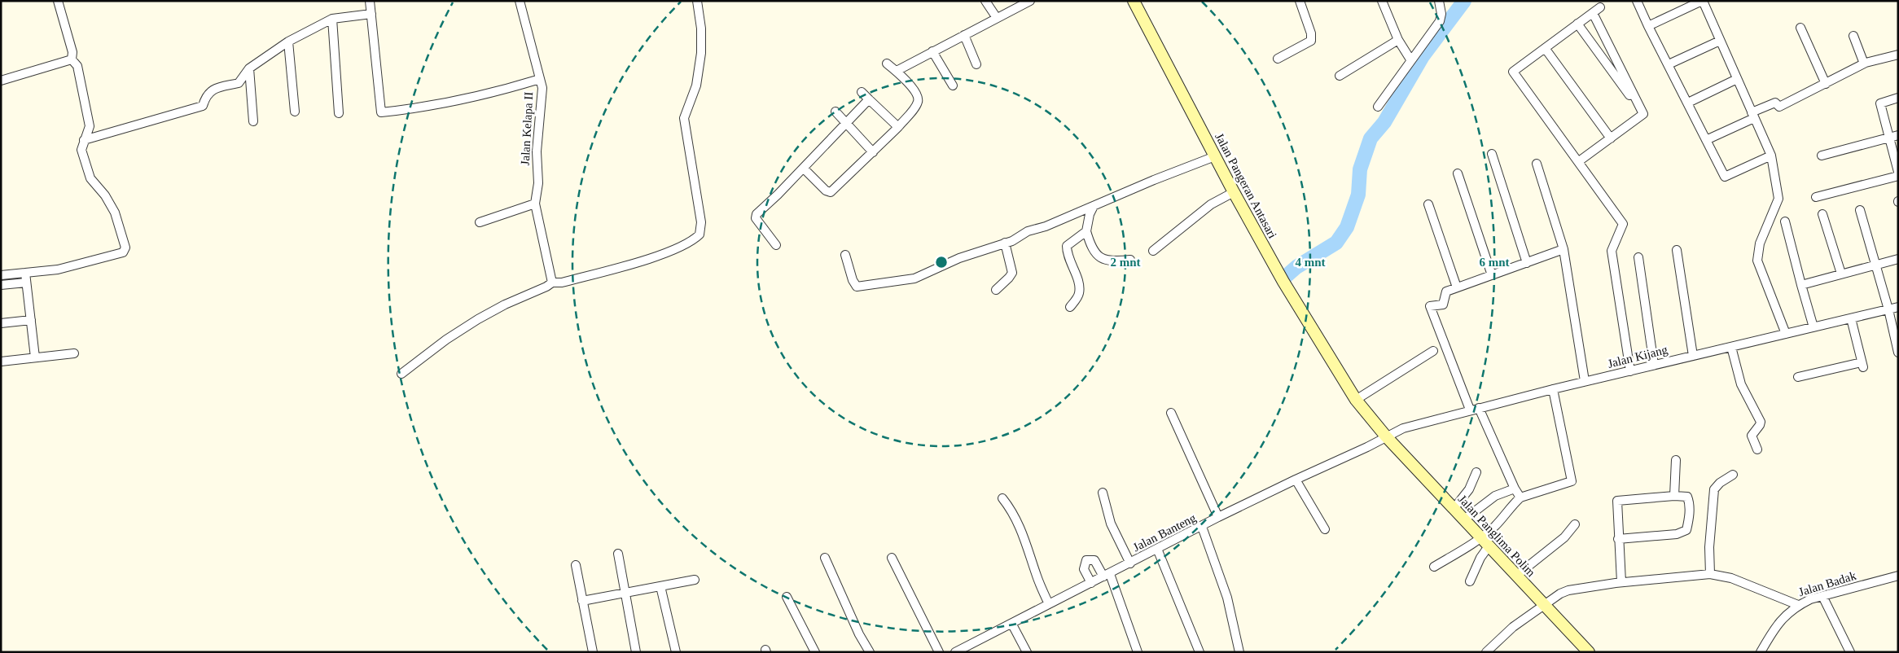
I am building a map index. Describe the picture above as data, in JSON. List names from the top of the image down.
{
  "streets": {
    "street": [
      "Jalan Kelapa II",
      "Jalan Pangeran Antasari",
      "Jalan Kijang",
      "Jalan Banteng",
      "Jalan Panglima Polim",
      "Jalan Badak"
    ]
  },
  "crossings": [
    ["Jalan Pangeran Antasari", "Jalan Kijang"],
    ["Jalan Pangeran Antasari", "Jalan Banteng"],
    ["Jalan Pangeran Antasari", "Jalan Panglima Polim"],
    ["Jalan Kijang", "Jalan Banteng"],
    ["Jalan Kijang", "Jalan Panglima Polim"],
    ["Jalan Banteng", "Jalan Panglima Polim"]
  ],
  "rings": ["2 mnt", "4 mnt", "6 mnt"]
}
